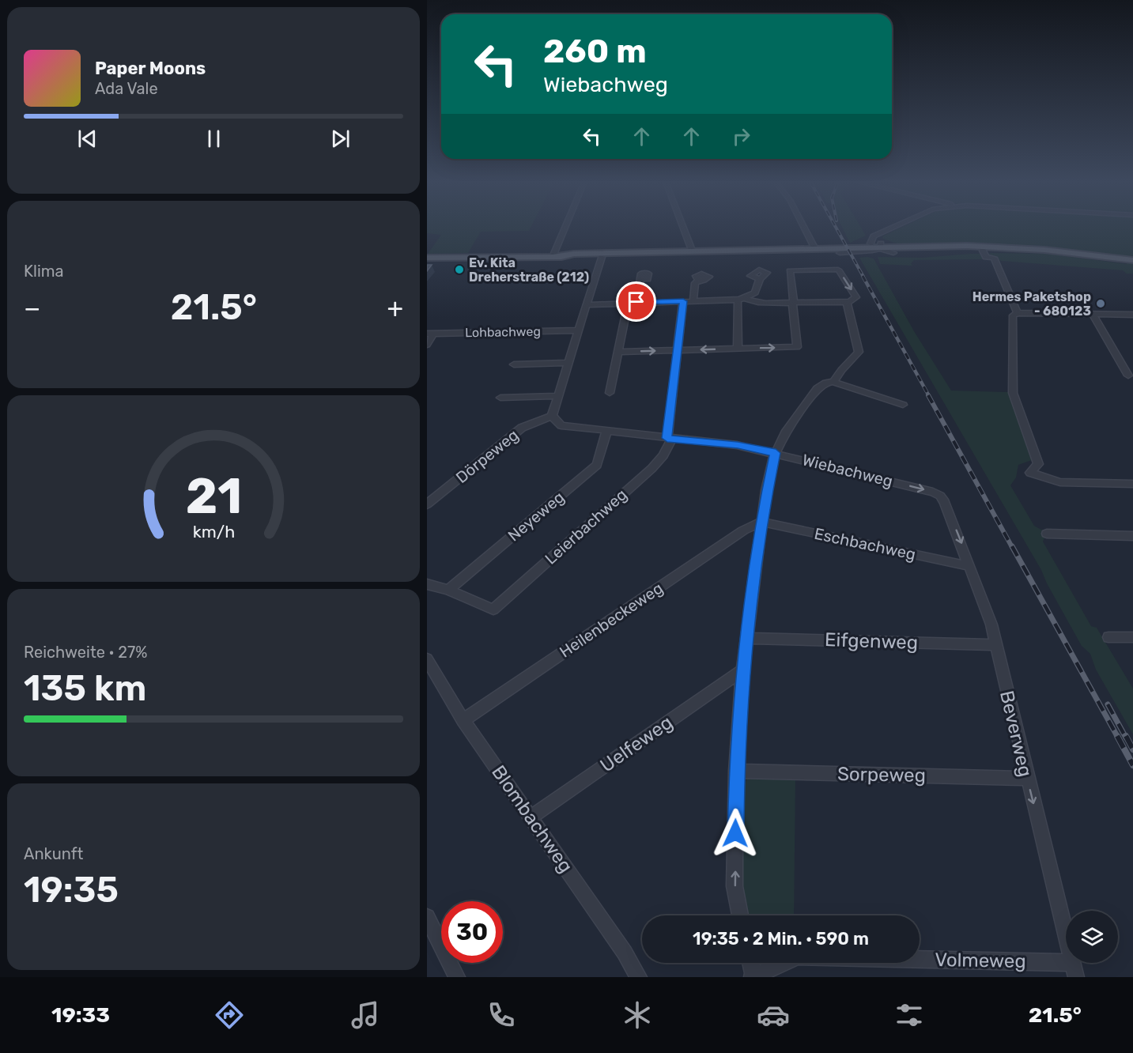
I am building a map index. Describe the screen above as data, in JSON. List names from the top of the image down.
{
  "streets": {
    "street": [
      "Lohbachweg",
      "Dörpeweg",
      "Wiebachweg",
      "Neyeweg",
      "Leierbachweg",
      "Eschbachweg",
      "Heilenbeckeweg",
      "Eifgenweg",
      "Beverweg",
      "Uelfeweg",
      "Sorpeweg",
      "Blombachweg",
      "Volmeweg"
    ]
  },
  "crossings": [
    ["Dörpeweg", "Wiebachweg"],
    ["Wiebachweg", "Neyeweg"],
    ["Wiebachweg", "Leierbachweg"],
    ["Wiebachweg", "Beverweg"],
    ["Neyeweg", "Leierbachweg"],
    ["Eschbachweg", "Heilenbeckeweg"],
    ["Eschbachweg", "Beverweg"],
    ["Heilenbeckeweg", "Blombachweg"],
    ["Eifgenweg", "Beverweg"],
    ["Beverweg", "Sorpeweg"],
    ["Beverweg", "Volmeweg"],
    ["Uelfeweg", "Blombachweg"]
  ],
  "one_way": ["Beverweg"],
  "places": ["Ev. Kita Dreherstraße (212)", "Hermes Paketshop - 680123"],
  "page": {
    "turn": ["260 m", "Wiebachweg"],
    "song": ["Paper Moons", "Ada Vale"],
    "tile": [
      "Klima",
      ["Reichweite · 27%", "135 km"],
      ["Ankunft", "19:35"]
    ],
    "heat": ["−", "21.5°", "+"],
    "limit": "30",
    "trip": "19:35 · 2 Min. · 590 m",
    "tabs": ["19:33", "21.5°"],
    "gauge": ["21", "km/h"]
  }
}
